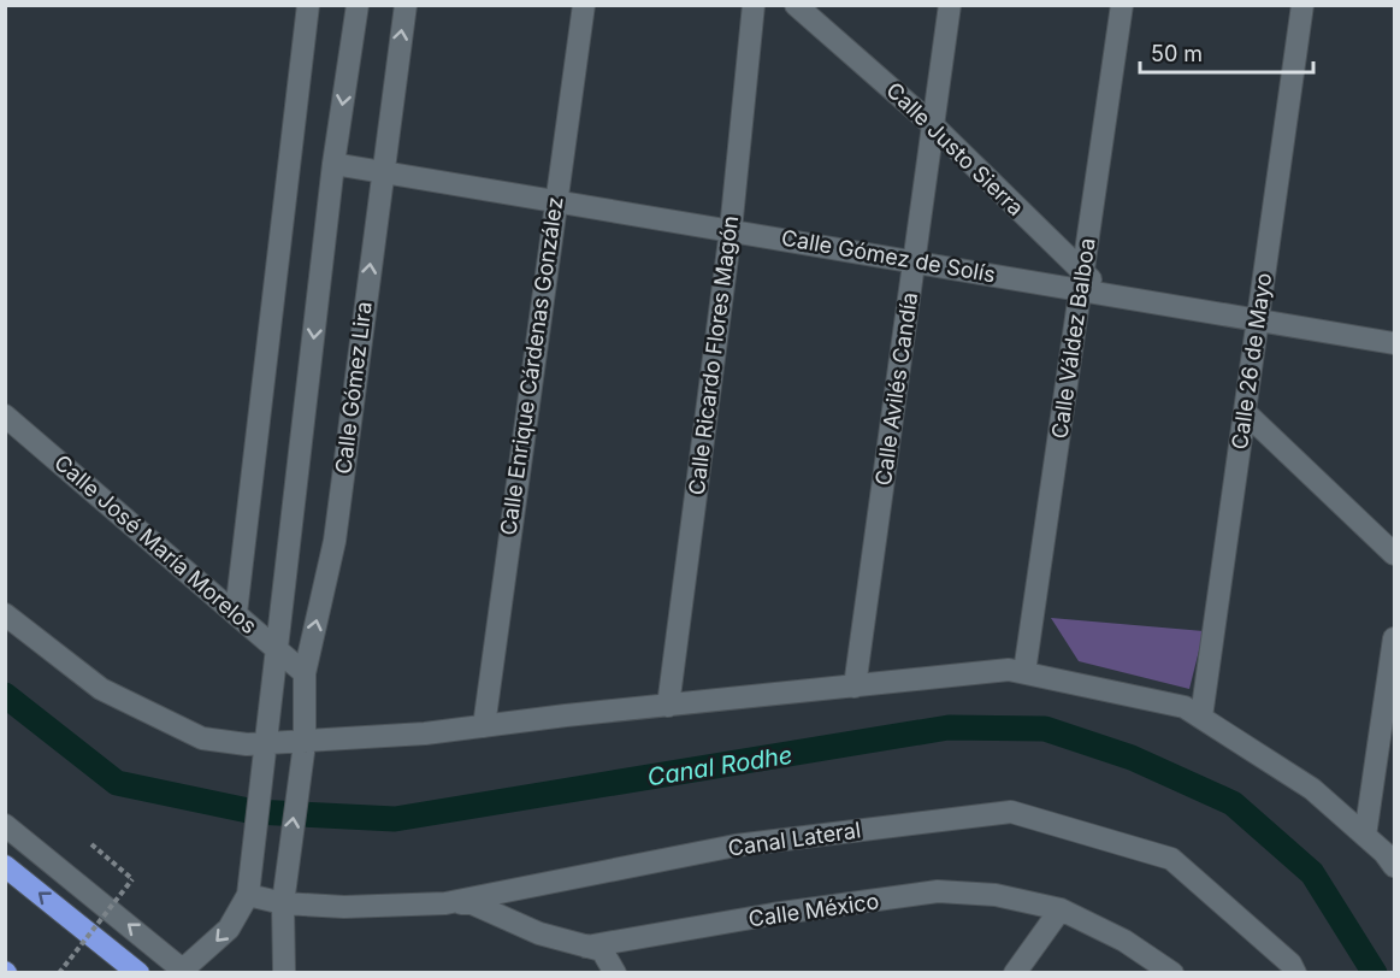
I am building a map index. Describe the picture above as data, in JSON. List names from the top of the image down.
{
  "streets": {
    "street": [
      "Calle Justo Sierra",
      "Calle Gómez de Solís",
      "Calle Váldez Balboa",
      "Calle Ricardo Flores Magón",
      "Calle 26 de Mayo",
      "Calle Enrique Cárdenas González",
      "Calle Gómez Lira",
      "Calle Avilés Candía",
      "Calle José María Morelos",
      "Canal Lateral",
      "Calle México"
    ]
  },
  "crossings": [
    ["Calle Justo Sierra", "Calle Gómez de Solís"],
    ["Calle Justo Sierra", "Calle Váldez Balboa"],
    ["Calle Justo Sierra", "Calle 26 de Mayo"],
    ["Calle Justo Sierra", "Calle Avilés Candía"],
    ["Calle Gómez de Solís", "Calle Váldez Balboa"],
    ["Calle Gómez de Solís", "Calle Ricardo Flores Magón"],
    ["Calle Gómez de Solís", "Calle Enrique Cárdenas González"],
    ["Calle Gómez de Solís", "Calle Gómez Lira"],
    ["Calle Gómez de Solís", "Calle Avilés Candía"],
    ["Calle Gómez Lira", "Calle José María Morelos"],
    ["Calle Gómez Lira", "Canal Lateral"],
    ["Canal Lateral", "Calle México"]
  ],
  "water": ["Canal Rodhe"],
  "scale_bar": "50 m"
}
